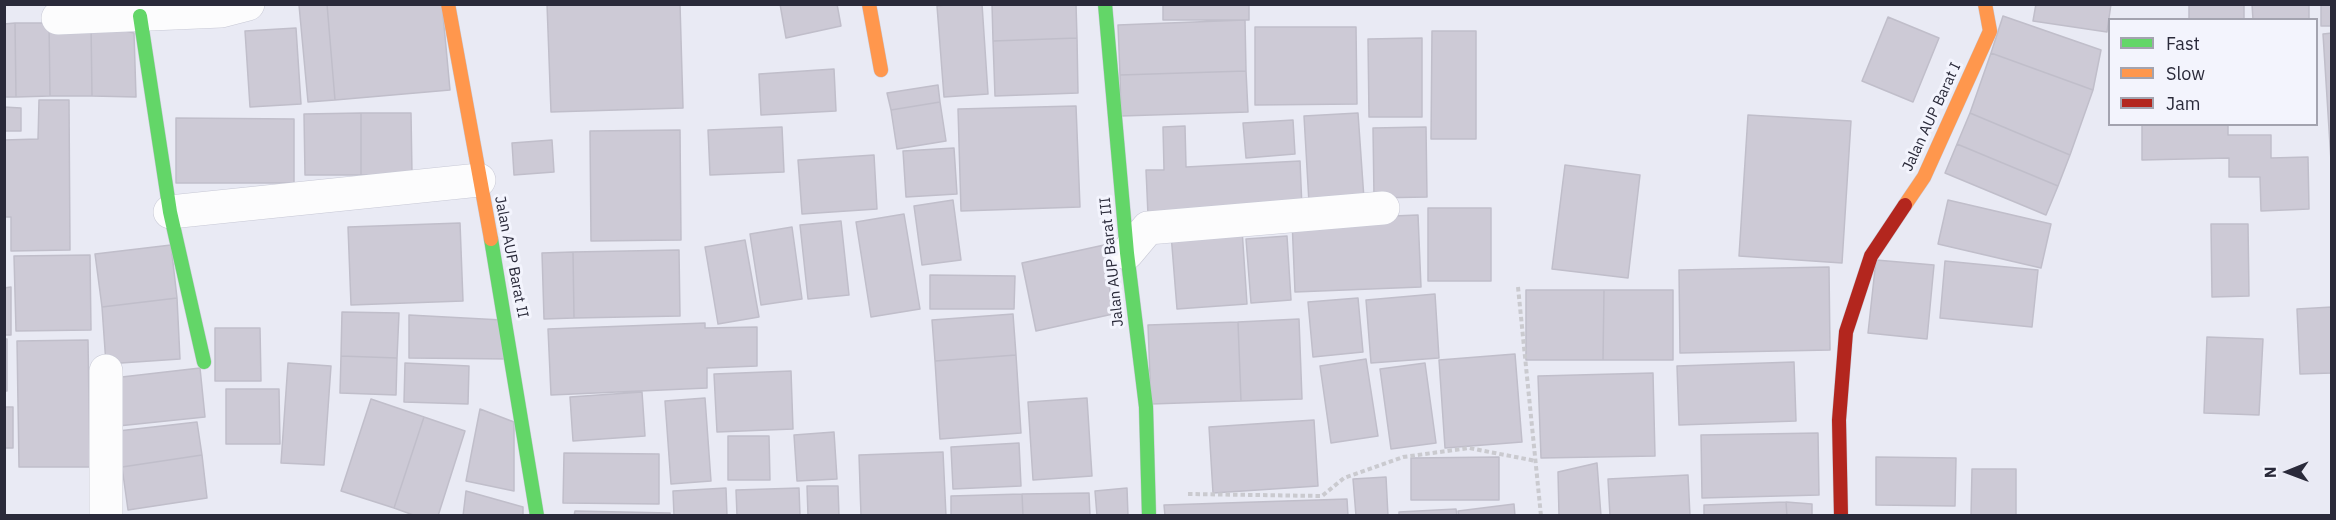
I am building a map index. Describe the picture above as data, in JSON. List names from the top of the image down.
{
  "streets": {
    "street": ["Jalan AUP Barat I", "Jalan AUP Barat II", "Jalan AUP Barat III"]
  },
  "legend": ["Fast", "Slow", "Jam"],
  "north": "left"
}
